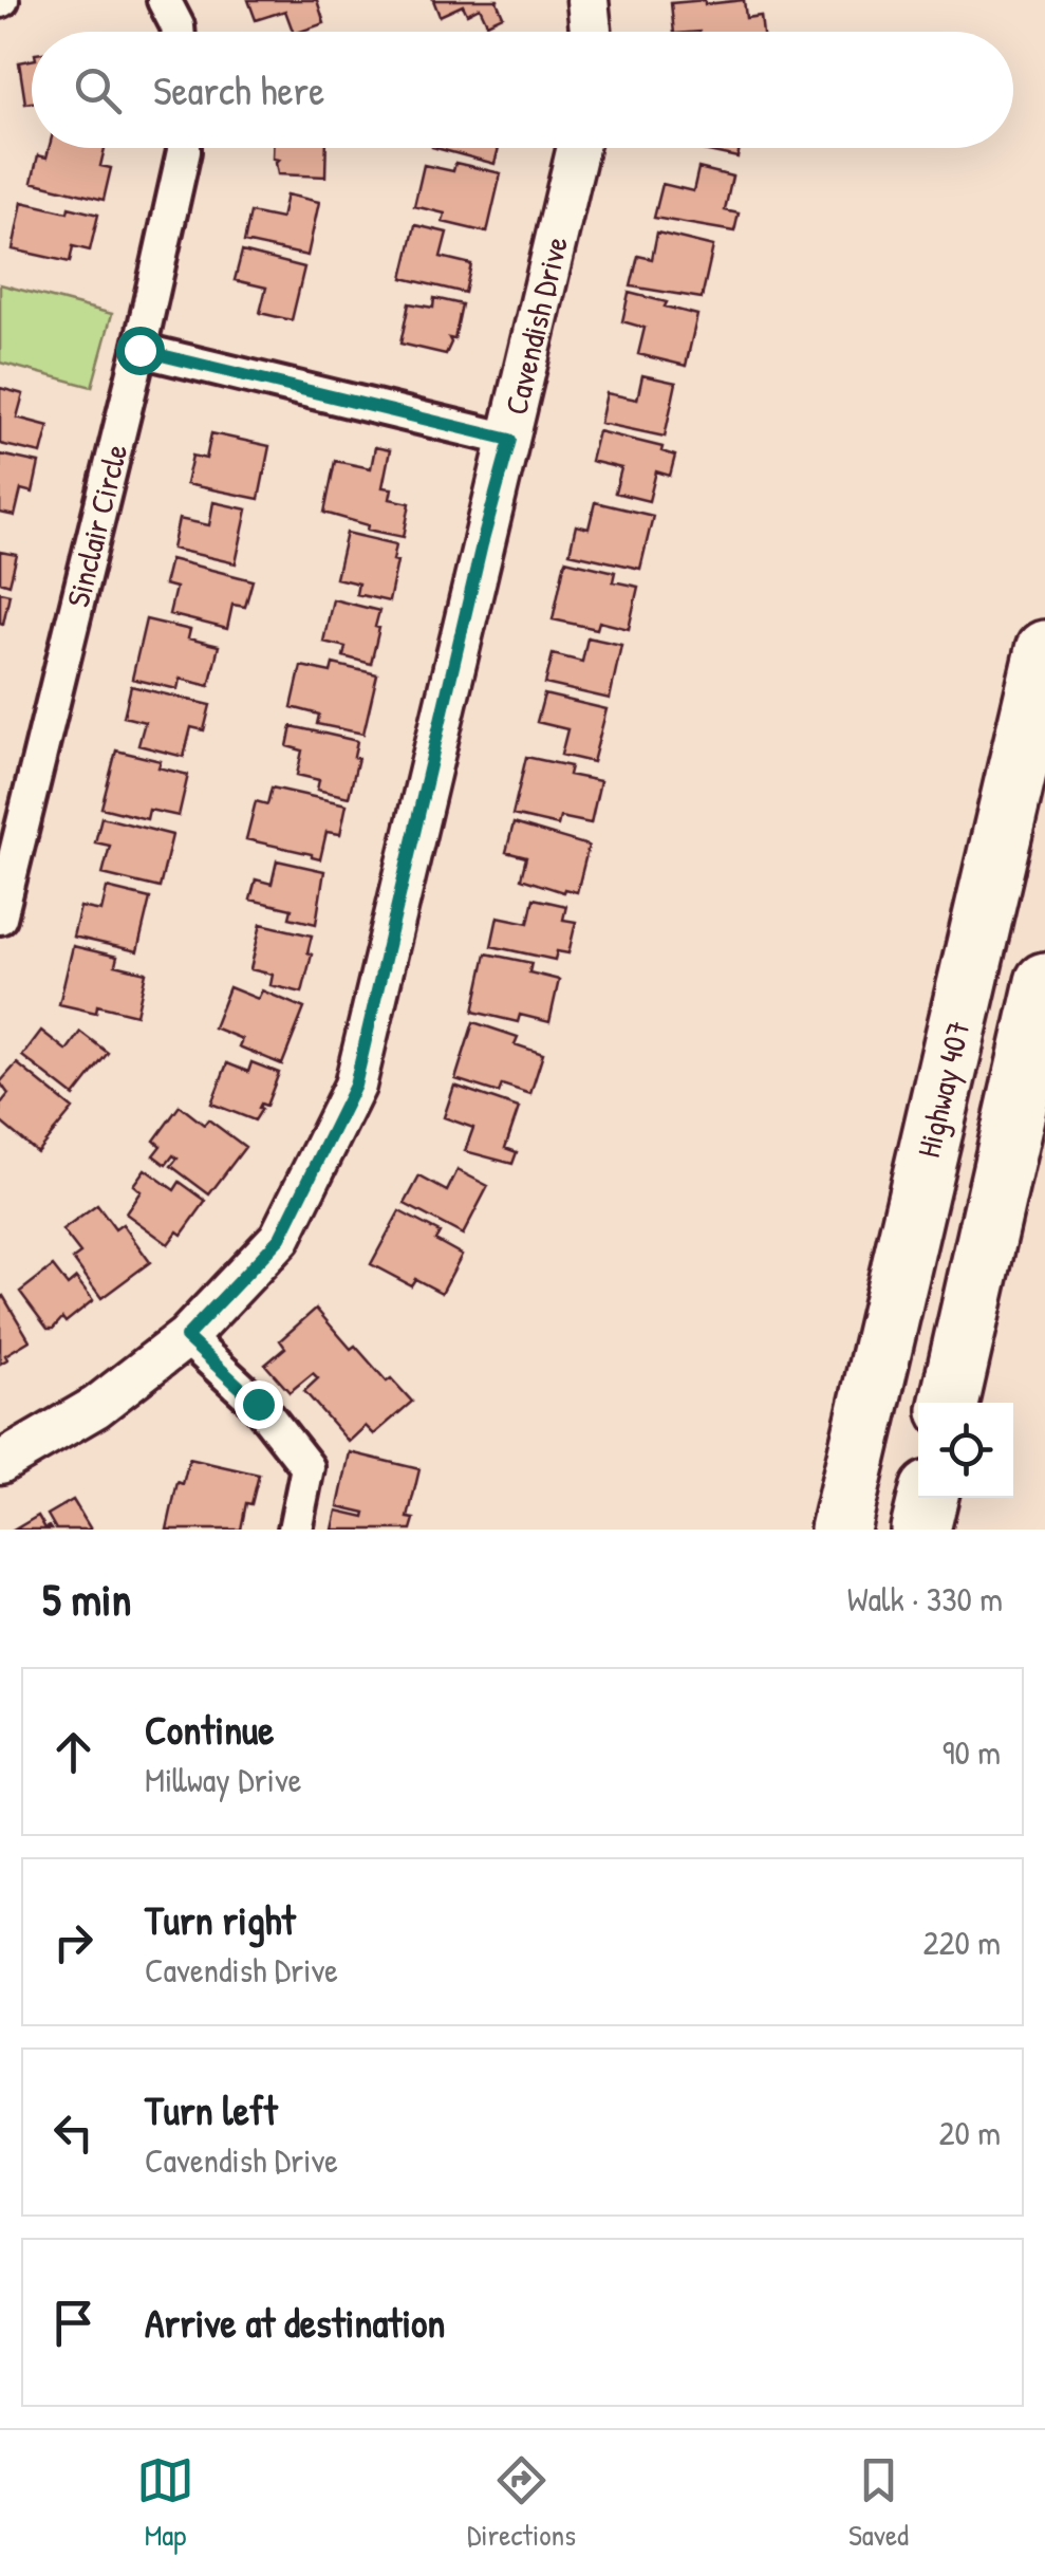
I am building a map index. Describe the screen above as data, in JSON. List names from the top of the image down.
{
  "streets": {
    "highway": ["Highway 407"],
    "street": ["Cavendish Drive", "Sinclair Circle"]
  },
  "page": {
    "search": "Search here",
    "heading": ["5 min", "Walk · 330 m"],
    "list": [
      ["Continue", "Millway Drive", "90 m"],
      ["Turn right", "Cavendish Drive", "220 m"],
      ["Turn left", "Cavendish Drive", "20 m"],
      "Arrive at destination"
    ],
    "nav": ["Map", "Directions", "Saved"]
  }
}
